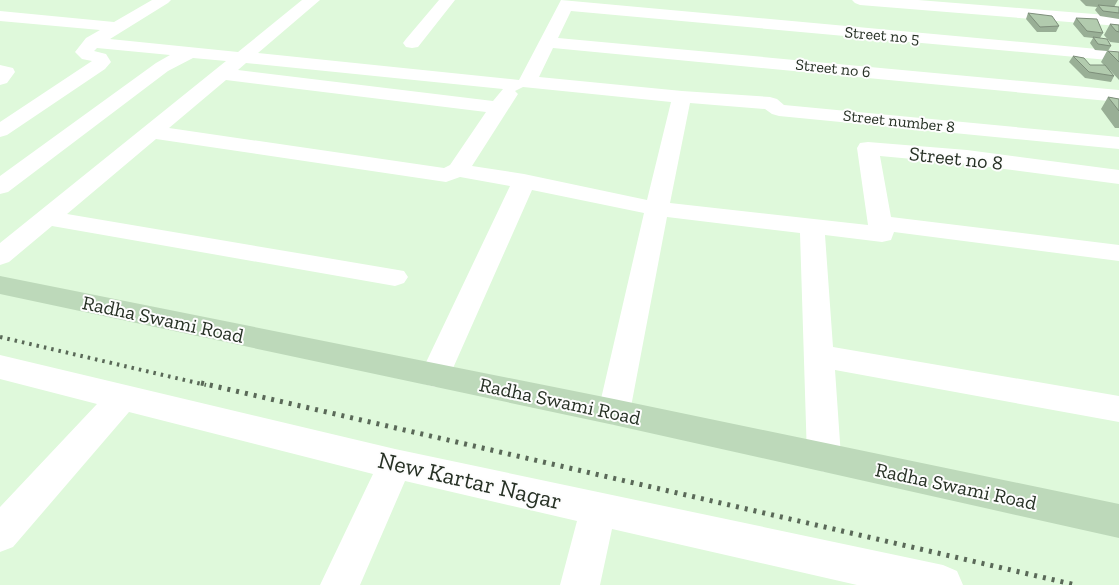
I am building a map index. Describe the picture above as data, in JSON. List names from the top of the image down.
{
  "streets": {
    "street": [
      "Street no 5",
      "Street no 6",
      "Street number 8",
      "Street no 8",
      "Radha Swami Road",
      "New Kartar Nagar"
    ]
  }
}
